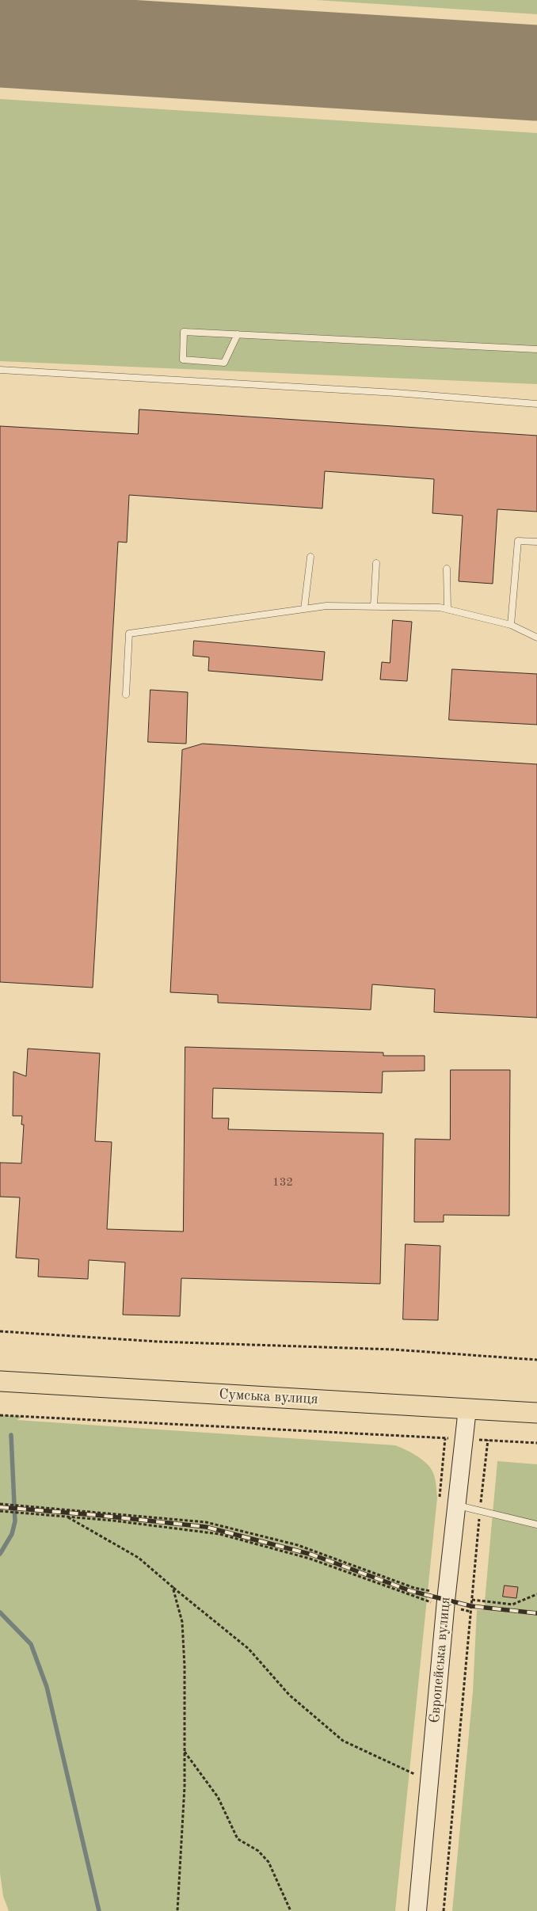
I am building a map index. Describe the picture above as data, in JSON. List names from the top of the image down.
{
  "streets": {
    "main road": ["Сумська вулиця", "Європейська вулиця"]
  },
  "crossings": [
    ["Сумська вулиця", "Європейська вулиця"]
  ],
  "house_numbers": ["132"]
}
